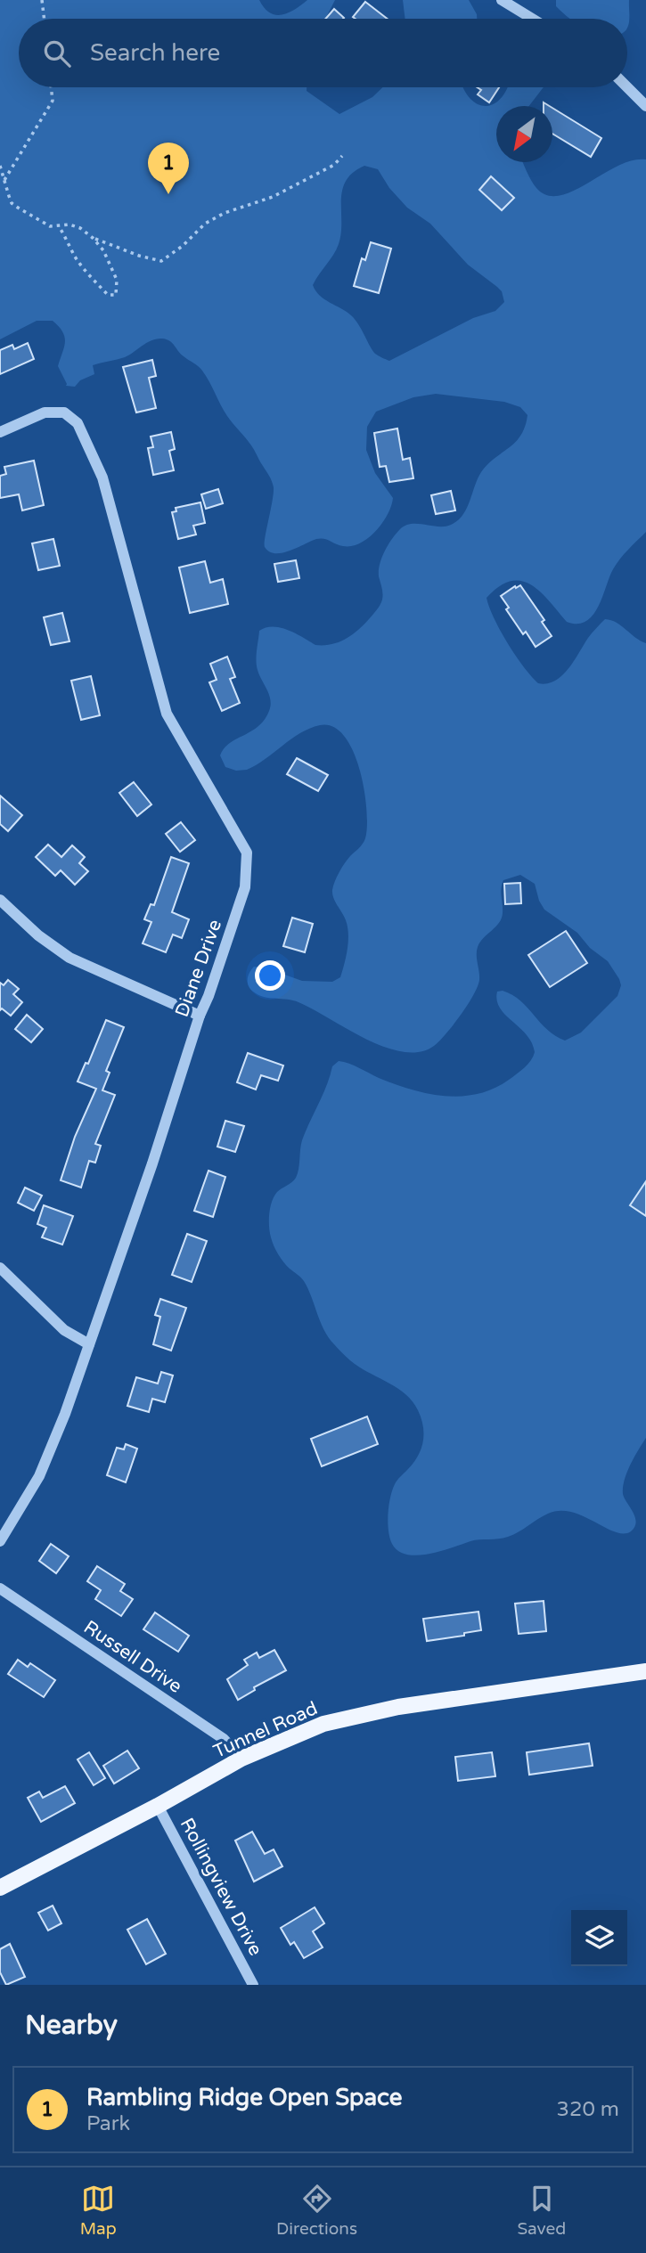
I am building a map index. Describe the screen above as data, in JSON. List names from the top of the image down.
{
  "streets": {
    "main road": ["Tunnel Road"],
    "street": ["Diane Drive", "Russell Drive", "Rollingview Drive"]
  },
  "crossings": [
    ["Russell Drive", "Tunnel Road"],
    ["Tunnel Road", "Rollingview Drive"]
  ],
  "north": "bottom left",
  "page": {
    "search": "Search here",
    "pins": "1",
    "heading": "Nearby",
    "list": [
      {
        "mark": "1",
        "name": "Rambling Ridge Open Space",
        "note": "Park",
        "value": "320 m"
      }
    ],
    "nav": ["Map", "Directions", "Saved"]
  }
}
